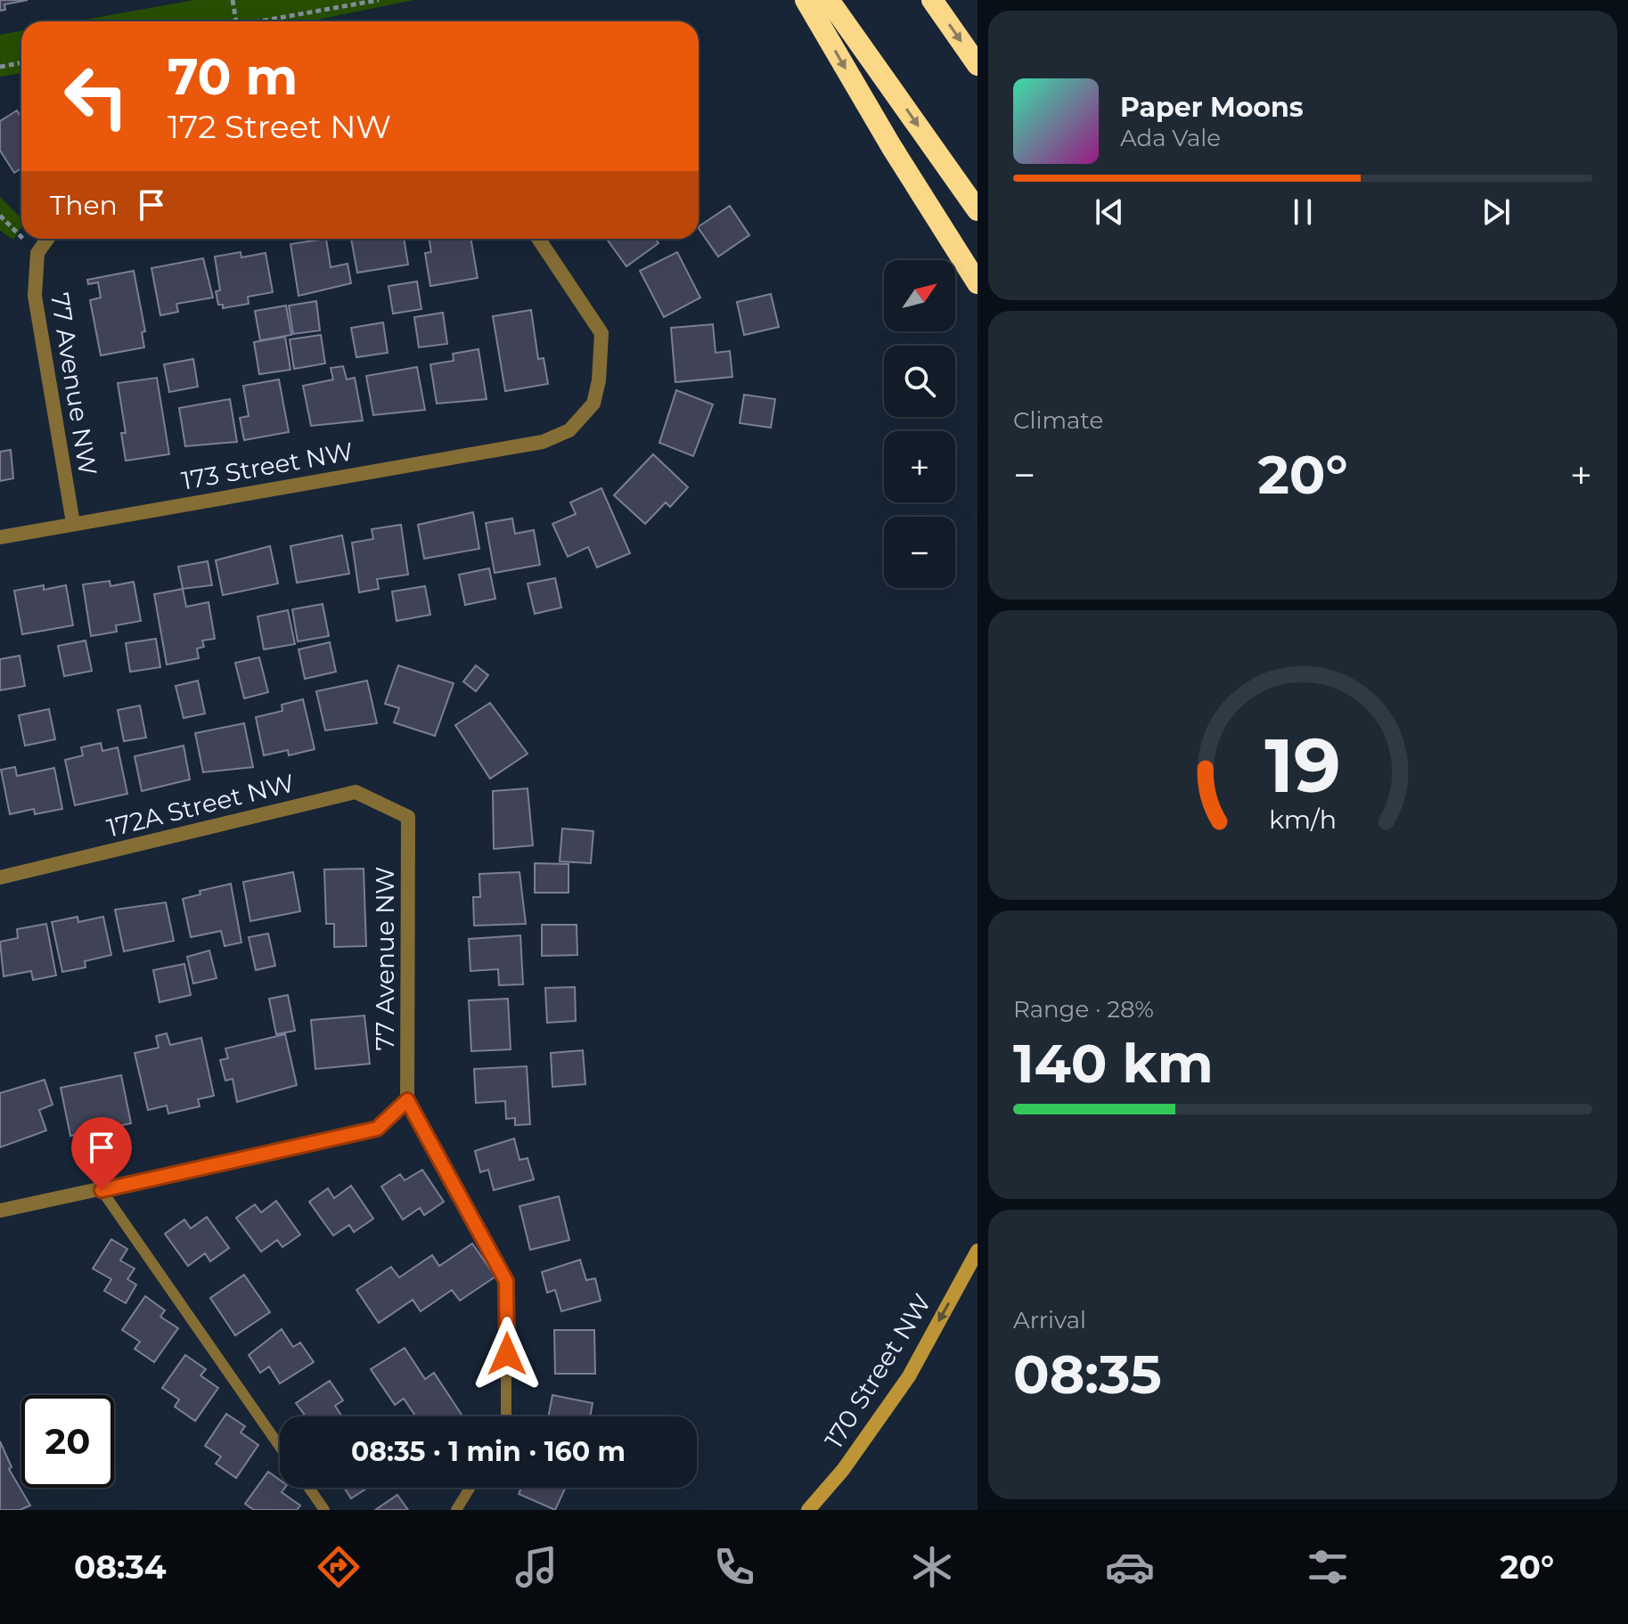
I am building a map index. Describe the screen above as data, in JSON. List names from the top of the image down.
{
  "streets": {
    "main road": ["170 Street NW"],
    "street": ["77 Avenue NW", "173 Street NW", "172A Street NW"]
  },
  "crossings": [
    ["77 Avenue NW", "173 Street NW"],
    ["77 Avenue NW", "172A Street NW"]
  ],
  "one_way": ["170 Street NW"],
  "north": "top right",
  "page": {
    "turn": ["70 m", "172 Street NW"],
    "song": ["Paper Moons", "Ada Vale"],
    "then": "Then",
    "map_buttons": ["+", "−"],
    "tile": [
      "Climate",
      ["Range · 28%", "140 km"],
      ["Arrival", "08:35"]
    ],
    "heat": ["−", "20°", "+"],
    "limit": "20",
    "trip": "08:35 · 1 min · 160 m",
    "tabs": ["08:34", "20°"],
    "gauge": ["19", "km/h"]
  }
}
